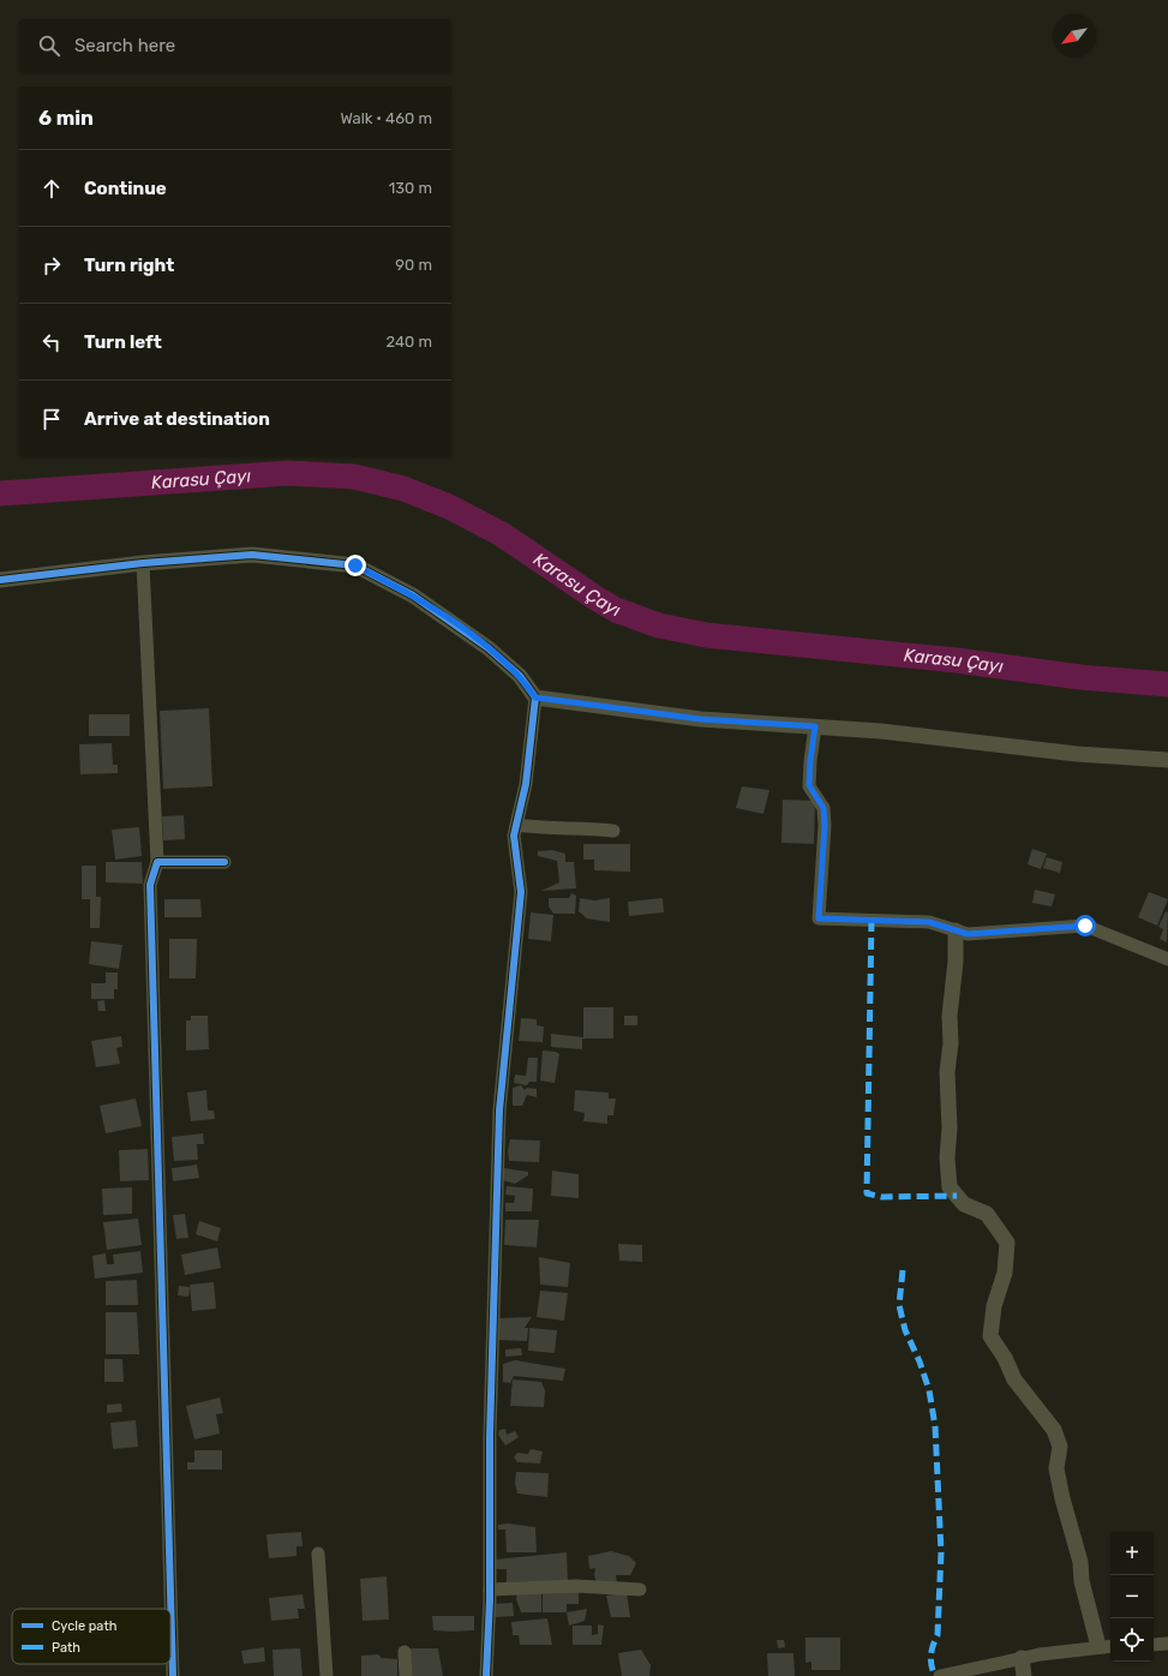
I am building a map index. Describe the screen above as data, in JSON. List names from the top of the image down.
{
  "water": ["Karasu Çayı"],
  "legend": ["Cycle path", "Path"],
  "north": "bottom left",
  "page": {
    "search": "Search here",
    "heading": ["6 min", "Walk · 460 m"],
    "list": [
      ["Continue", "130 m"],
      ["Turn right", "90 m"],
      ["Turn left", "240 m"],
      "Arrive at destination"
    ],
    "map_buttons": ["+", "−"]
  }
}
